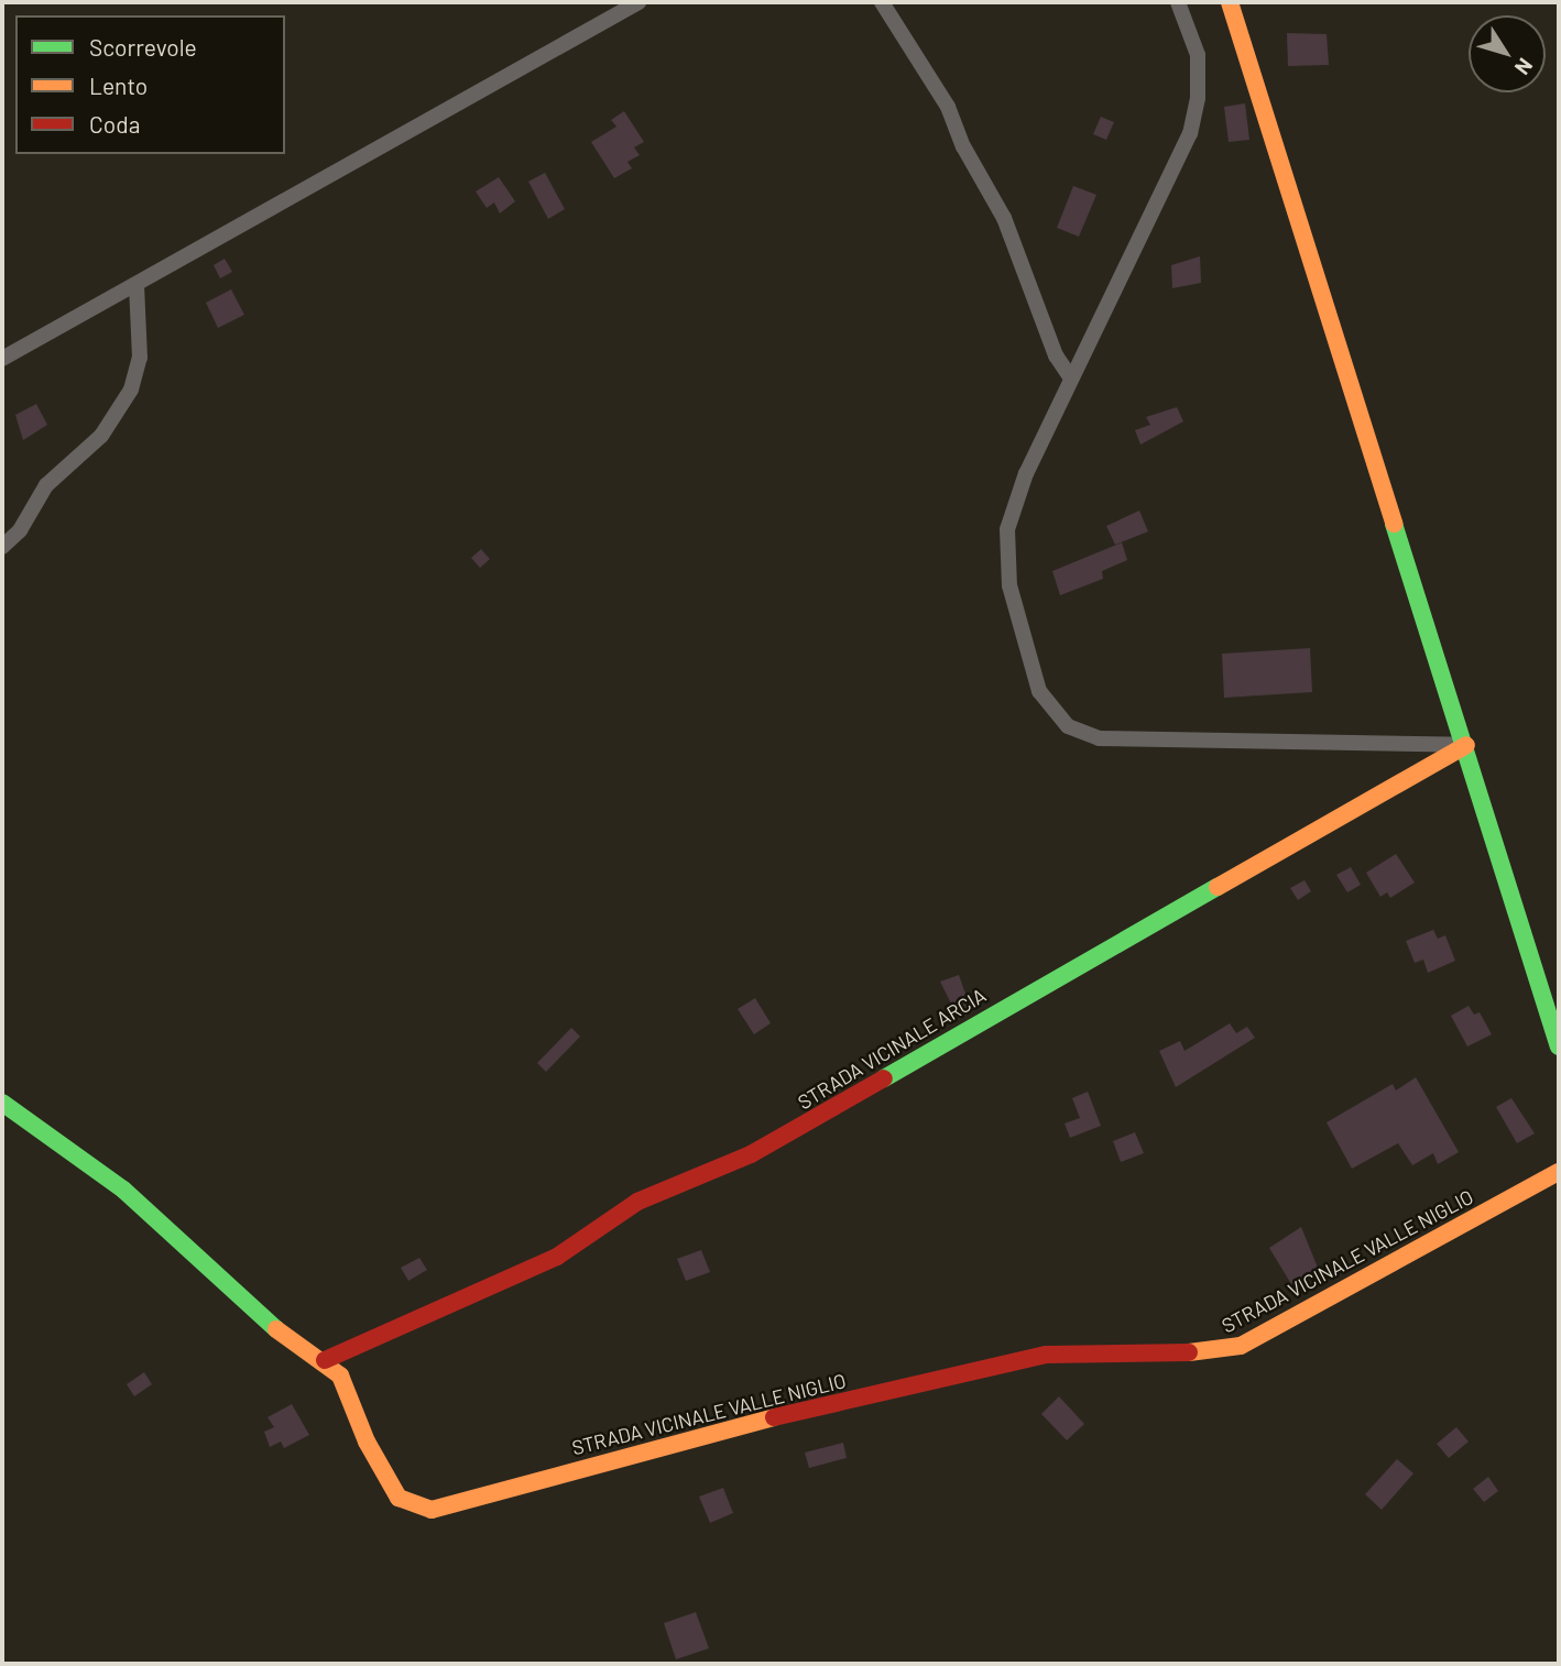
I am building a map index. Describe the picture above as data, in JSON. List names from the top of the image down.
{
  "streets": {
    "street": ["STRADA VICINALE ARCIA", "STRADA VICINALE VALLE NIGLIO"]
  },
  "crossings": [
    ["STRADA VICINALE ARCIA", "STRADA VICINALE VALLE NIGLIO"]
  ],
  "legend": ["Scorrevole", "Lento", "Coda"],
  "north": "bottom right"
}
